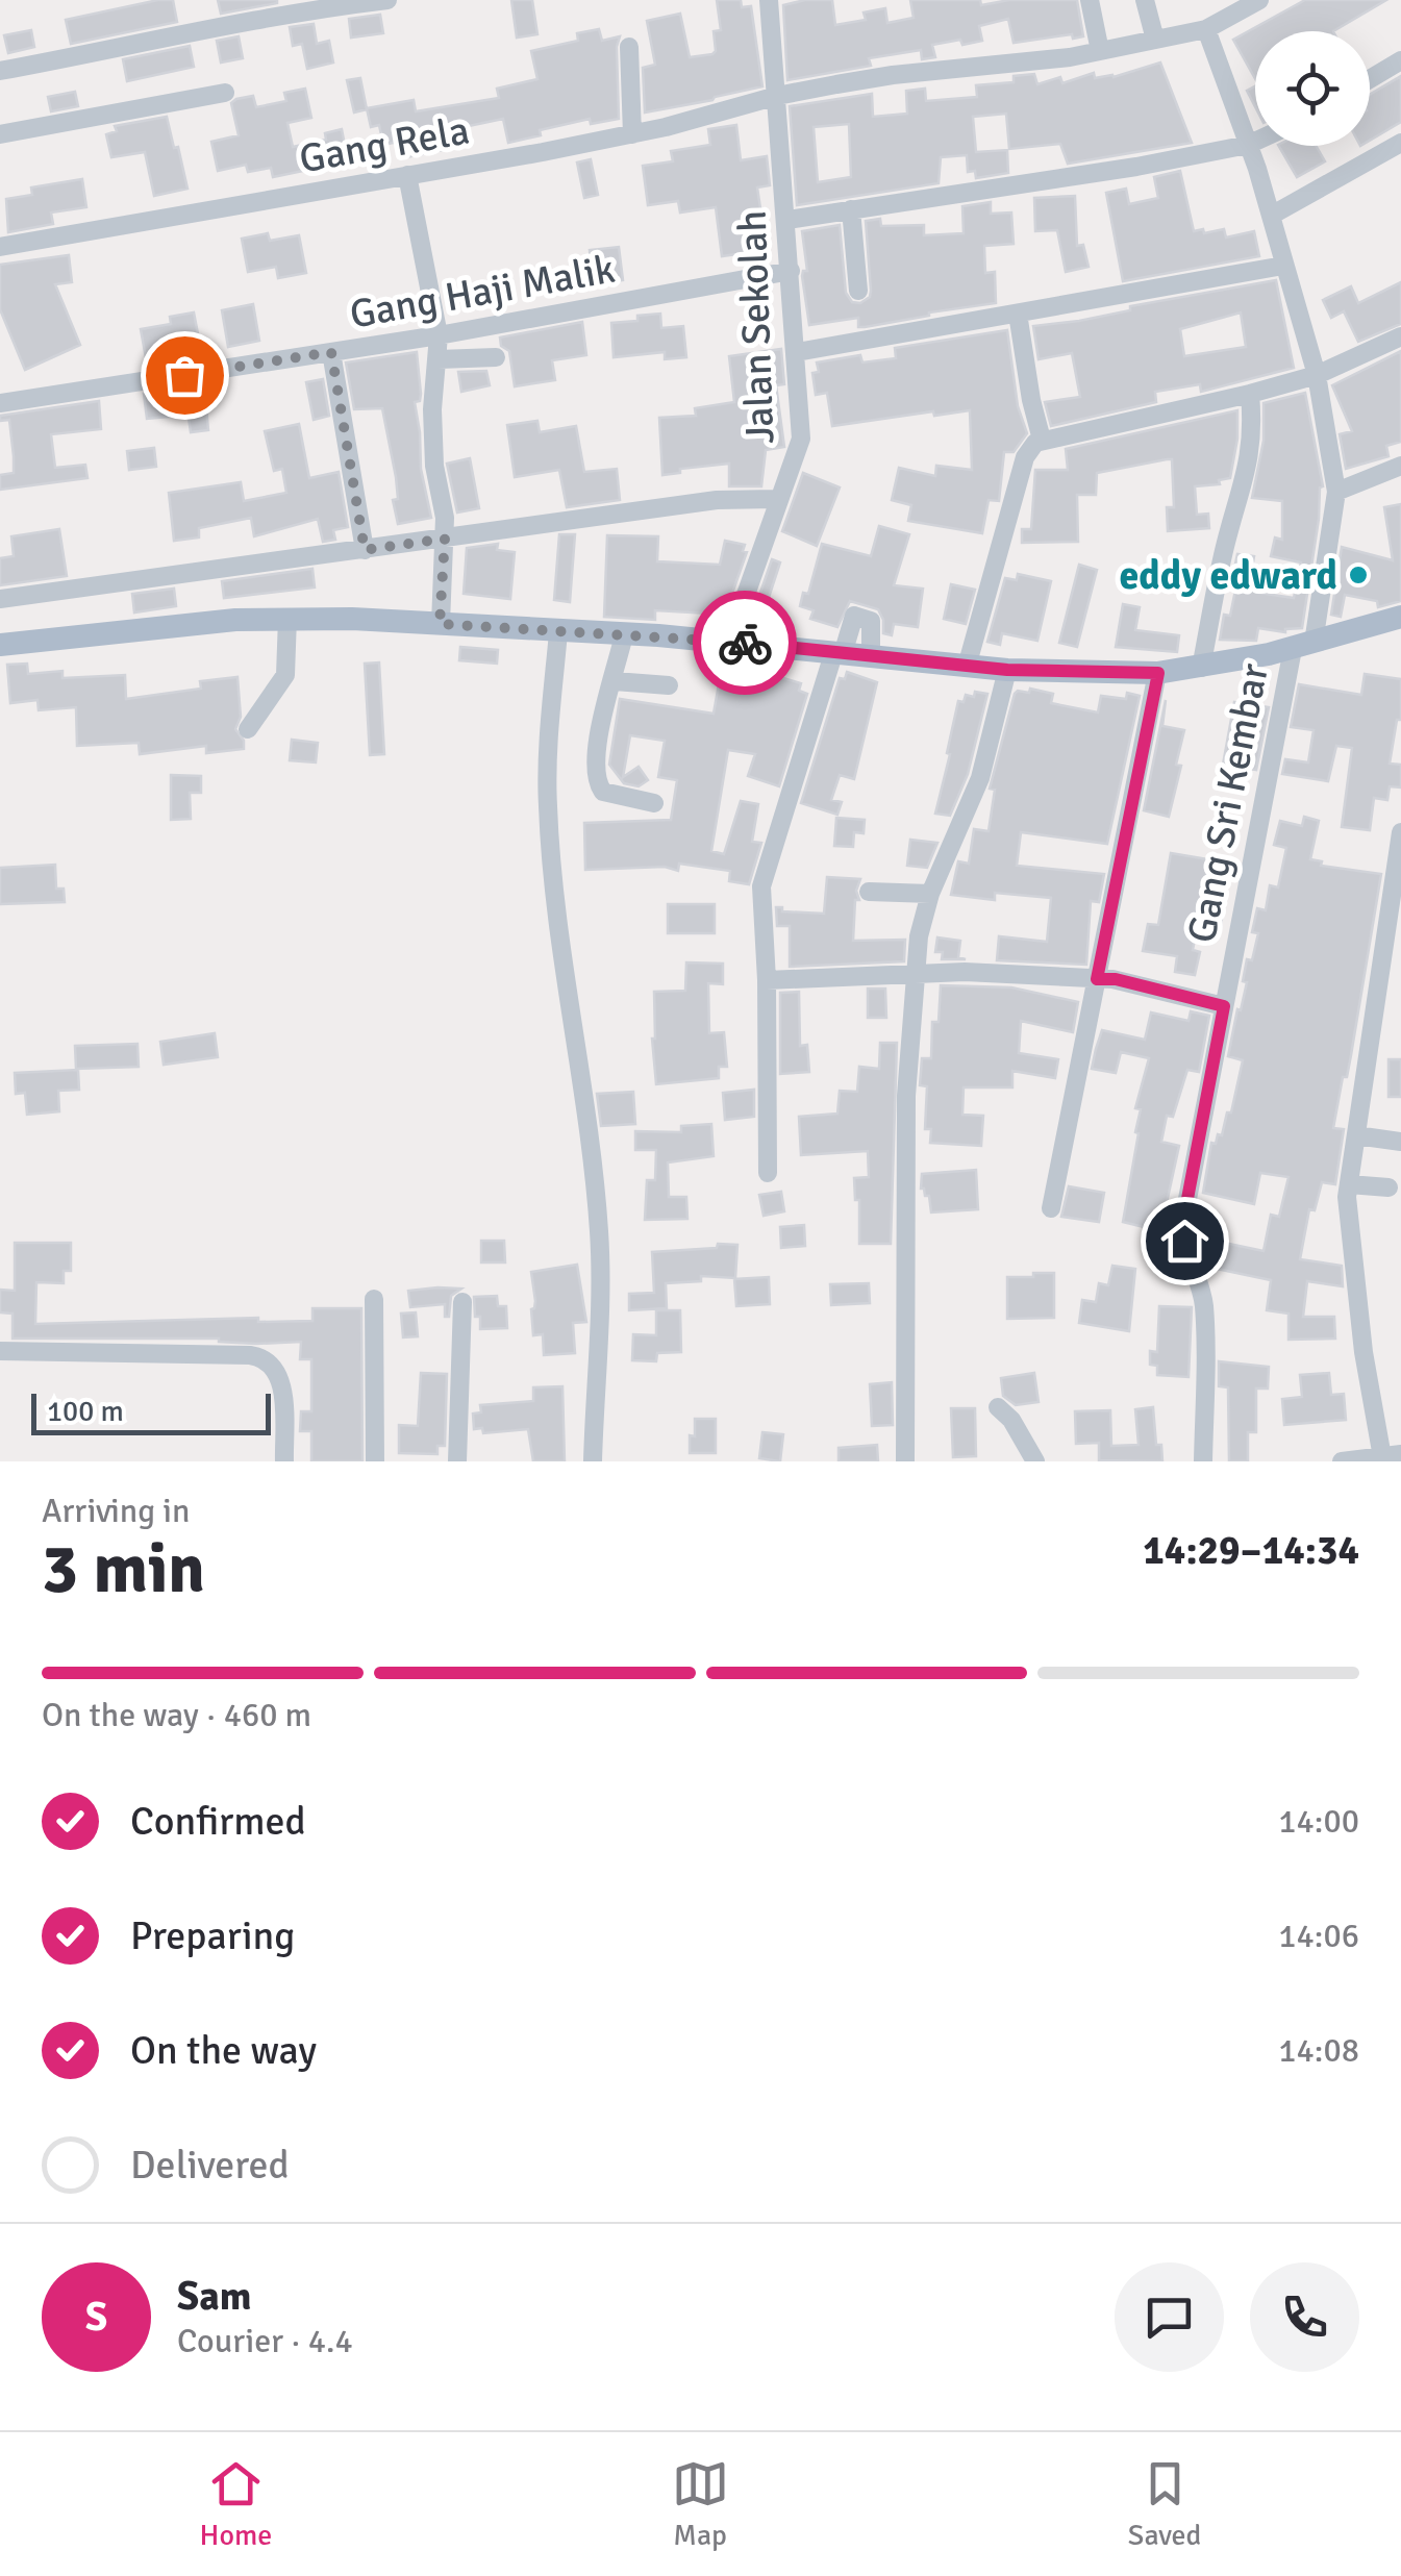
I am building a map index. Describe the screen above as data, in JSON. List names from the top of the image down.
{
  "streets": {
    "street": [
      "Gang Rela",
      "Gang Haji Malik",
      "Jalan Sekolah",
      "Gang Sri Kembar"
    ]
  },
  "crossings": [
    ["Gang Rela", "Jalan Sekolah"],
    ["Gang Rela", "Gang Sri Kembar"],
    ["Gang Haji Malik", "Jalan Sekolah"]
  ],
  "places": ["eddy edward"],
  "scale_bar": "100 m",
  "page": {
    "scale": "100 m",
    "heading": ["3 min", "Arriving in", "14:29–14:34"],
    "panel": ["Sam", "Courier · 4.4"],
    "bar": "On the way · 460 m",
    "list": [
      ["Confirmed", "14:00"],
      ["Preparing", "14:06"],
      ["On the way", "14:08"],
      "Delivered"
    ],
    "round": "S",
    "tabs": ["Home", "Map", "Saved"]
  }
}
